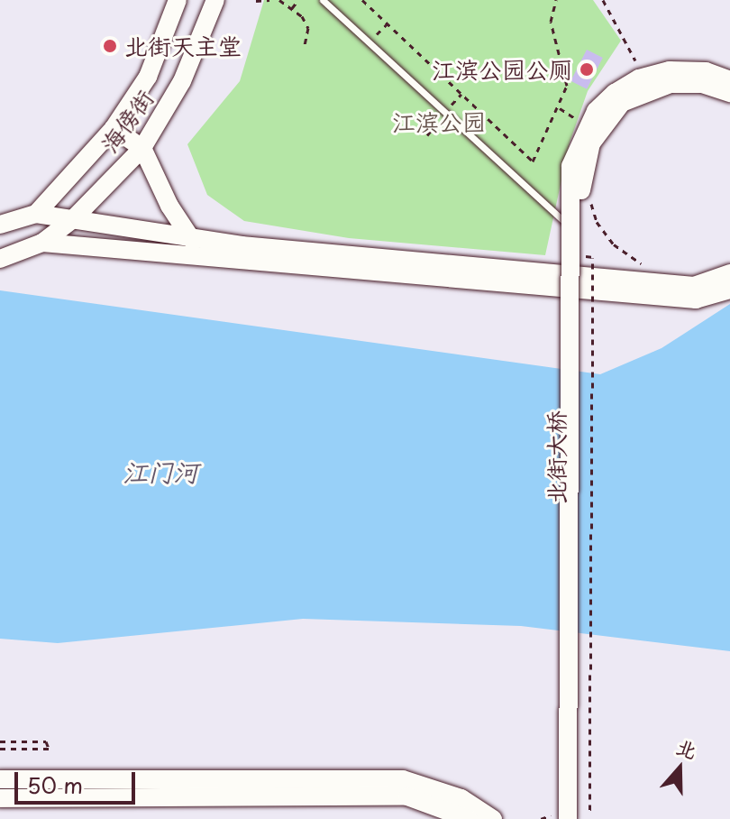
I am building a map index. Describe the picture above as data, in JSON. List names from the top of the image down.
{
  "streets": {
    "main road": ["海傍街", "北街大桥"]
  },
  "water": ["江门河"],
  "parks": ["江滨公园"],
  "places": ["北街天主堂", "江滨公园公厕"],
  "scale_bar": "50 m",
  "north": "top"
}
